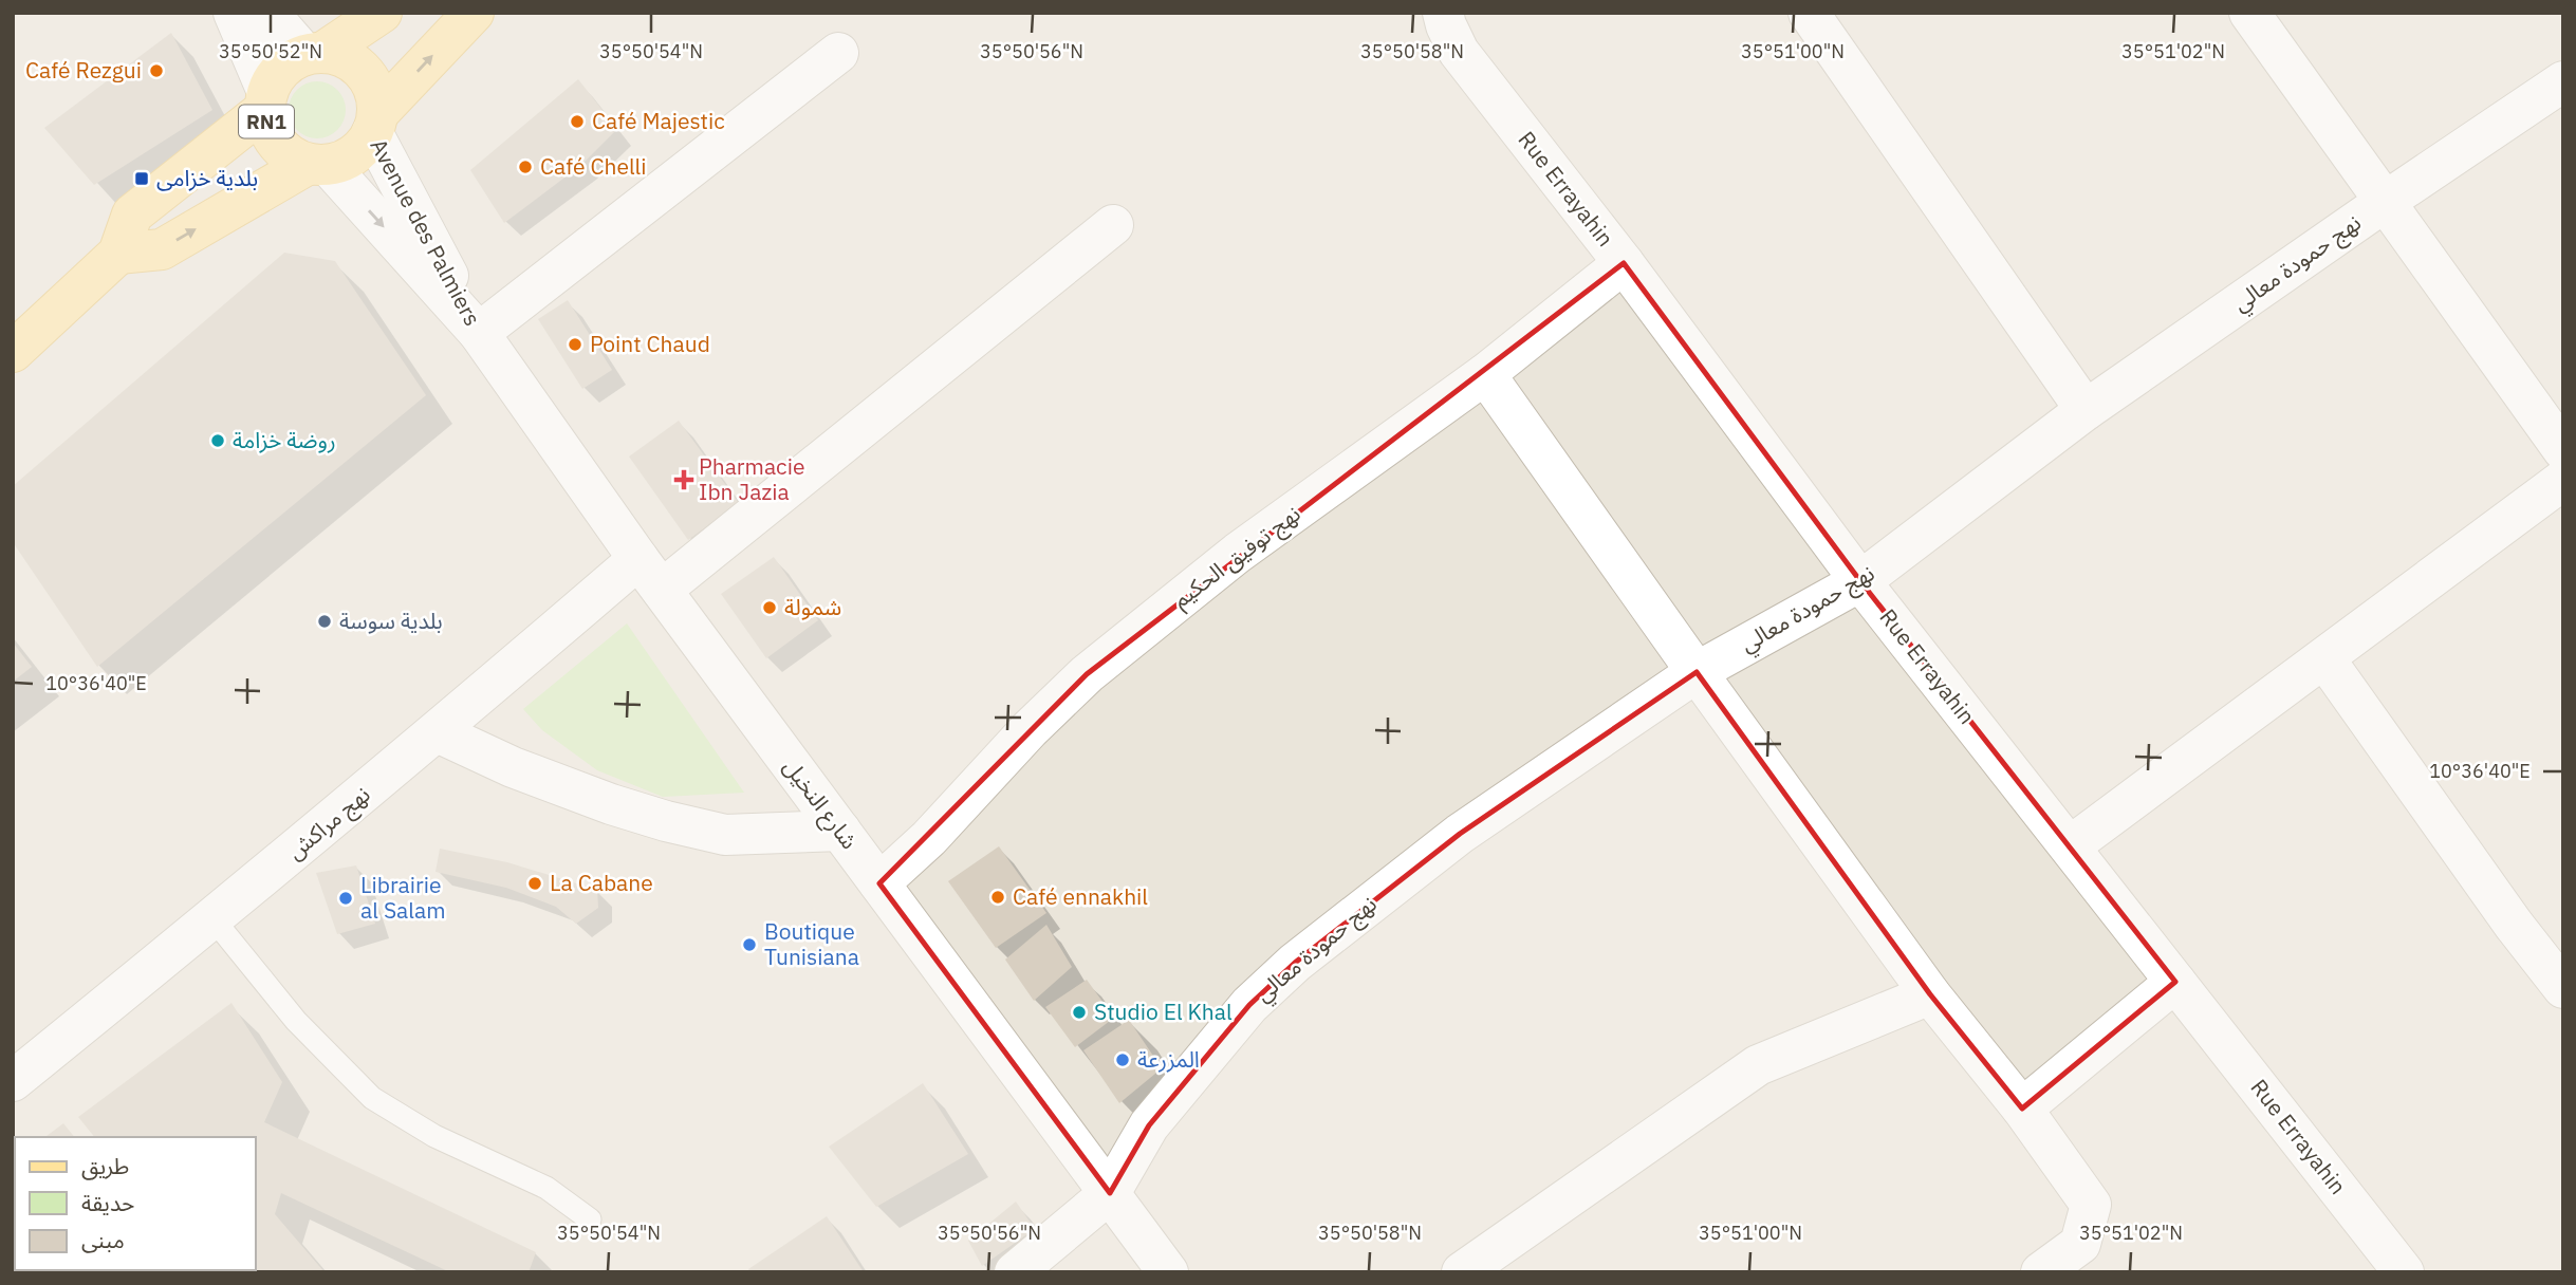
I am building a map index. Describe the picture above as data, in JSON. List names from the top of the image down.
{
  "streets": {
    "main road": ["RN1"],
    "street": [
      "Rue Errayahin",
      "Avenue des Palmiers",
      "نهج حمودة معالي",
      "نهج توفيق الحكيم",
      "شارع النخيل",
      "نهج مراكش"
    ]
  },
  "crossings": [
    ["RN1", "Avenue des Palmiers"],
    ["Rue Errayahin", "نهج حمودة معالي"],
    ["Rue Errayahin", "نهج توفيق الحكيم"],
    ["Avenue des Palmiers", "شارع النخيل"],
    ["نهج حمودة معالي", "شارع النخيل"],
    ["نهج توفيق الحكيم", "شارع النخيل"],
    ["شارع النخيل", "نهج مراكش"]
  ],
  "places": {
    "other": [
      "Café Rezgui",
      "Café Majestic",
      "Café Chelli",
      "Point Chaud",
      "روضة خزامة",
      "شمولة",
      "بلدية سوسة",
      "La Cabane",
      "Café ennakhil",
      "Librairie al Salam",
      "Boutique Tunisiana",
      "Studio El Khal",
      "المزرعة"
    ],
    "transit": ["بلدية خزامى"],
    "health": ["Pharmacie Ibn Jazia"]
  },
  "legend": ["طريق", "حديقة", "مبنى"],
  "coordinates": [
    "35°50'52\"N",
    "35°50'54\"N",
    "35°50'56\"N",
    "35°50'58\"N",
    "35°51'00\"N",
    "35°51'02\"N",
    "10°36'40\"E"
  ]
}
